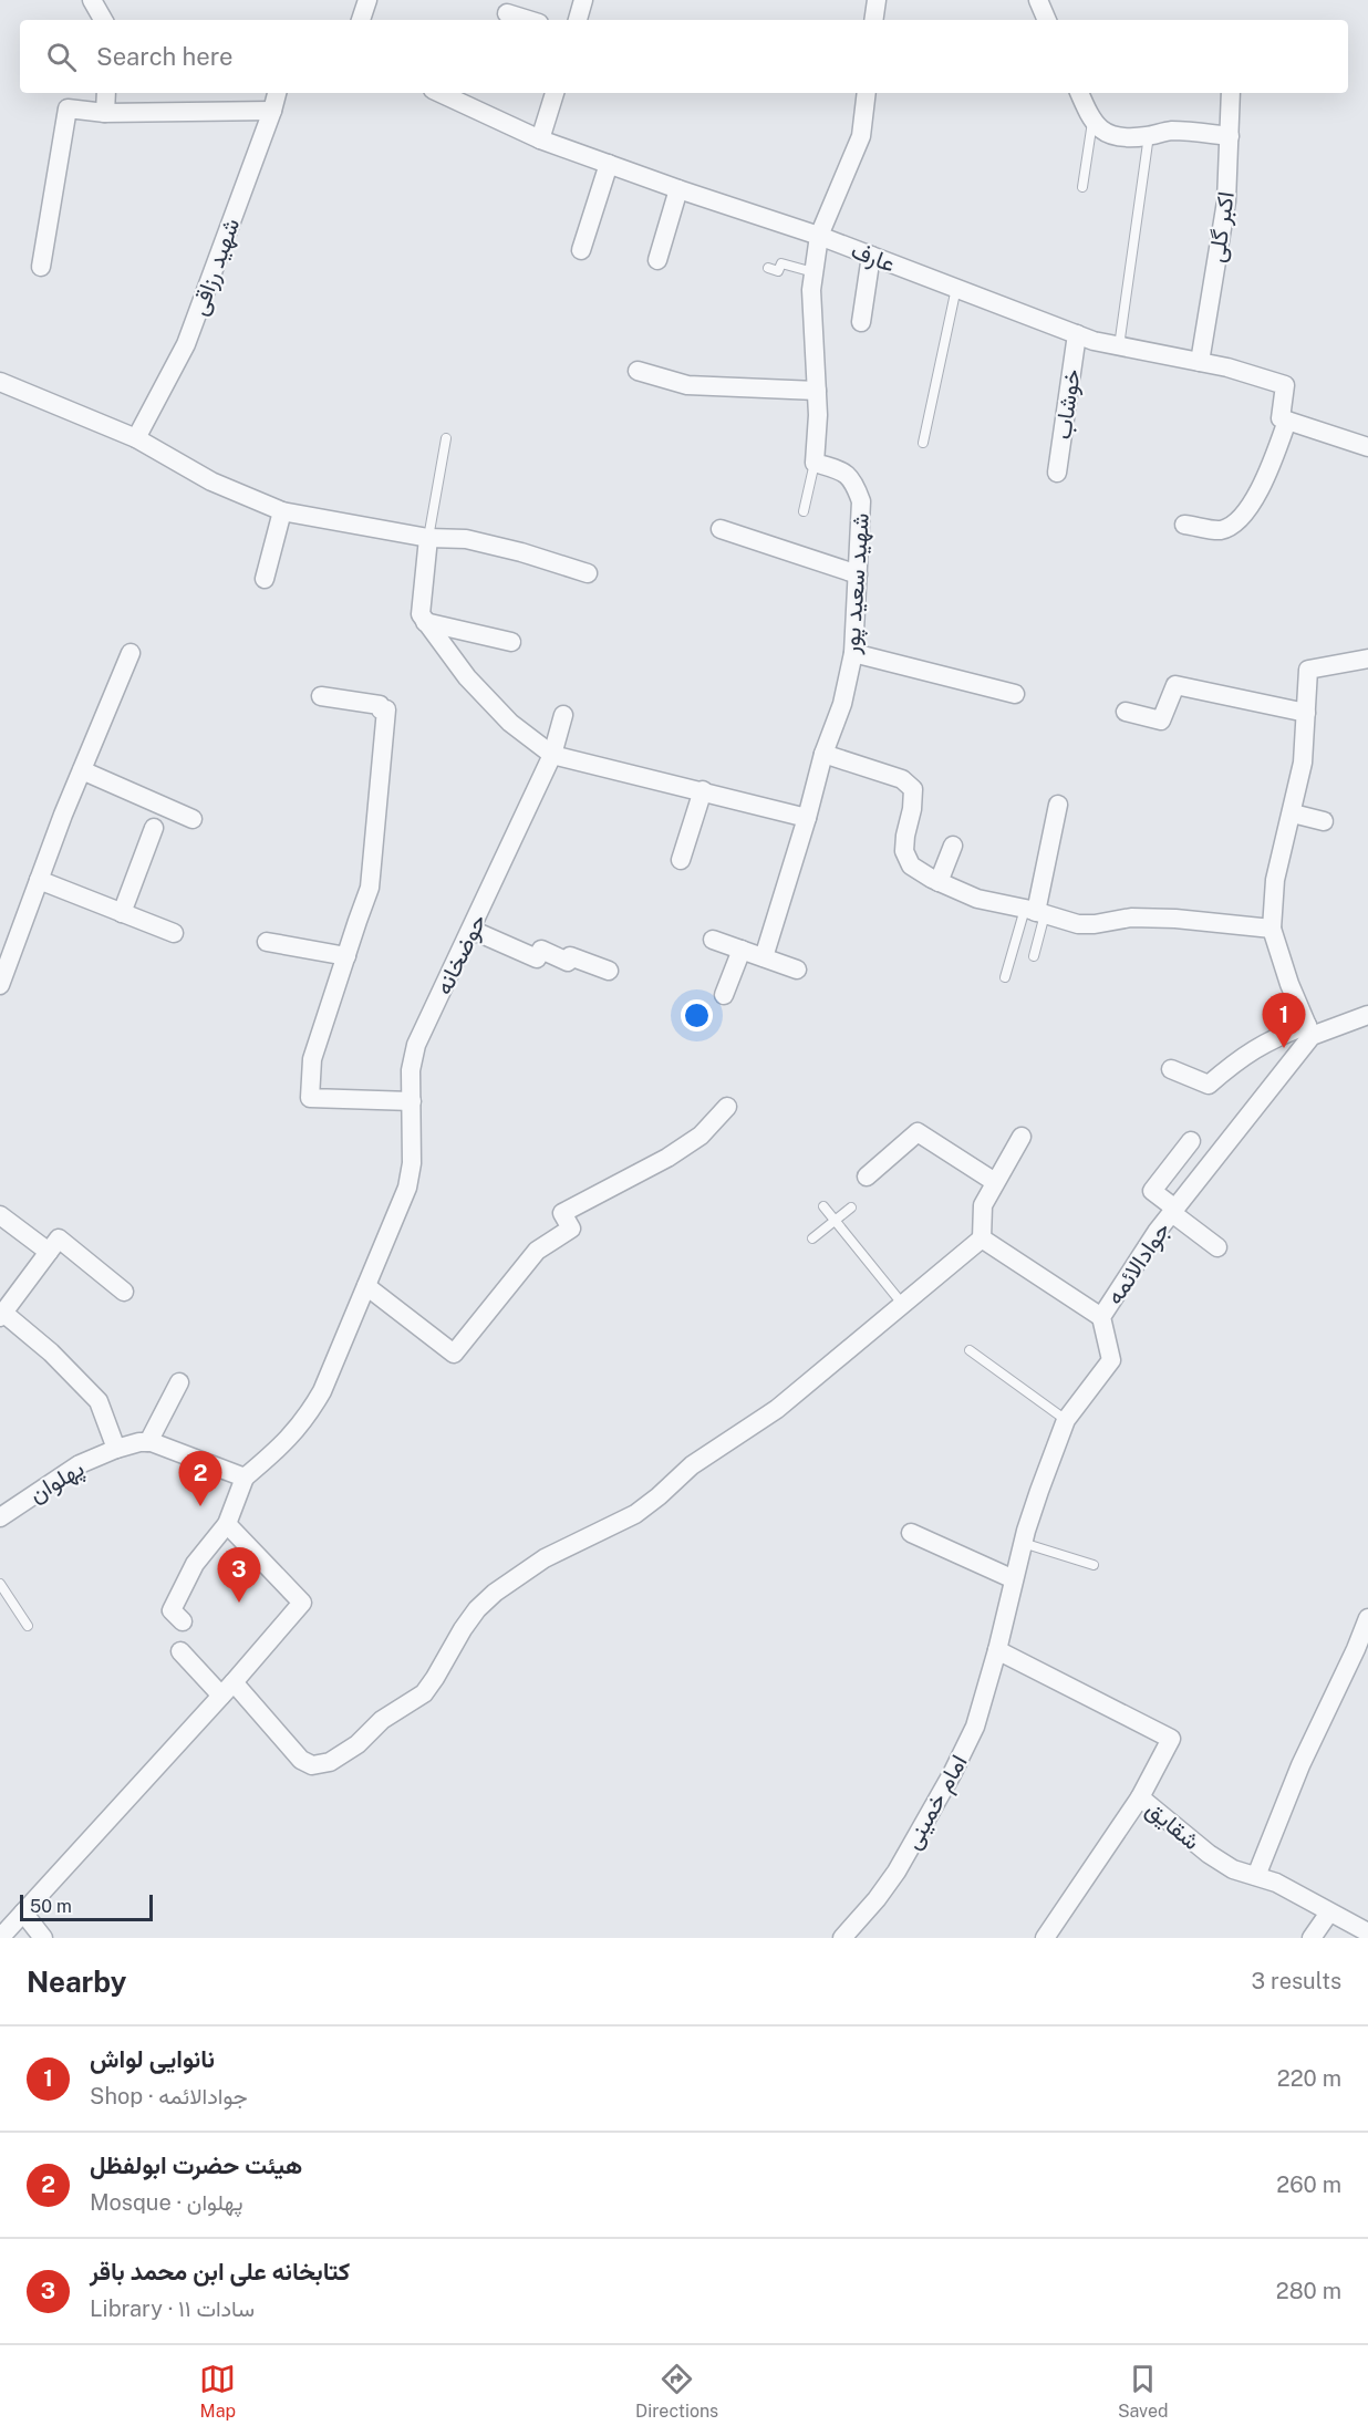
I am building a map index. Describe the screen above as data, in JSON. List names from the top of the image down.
{
  "streets": {
    "street": [
      "اکبر گلی",
      "عارف",
      "شهید رزاقی",
      "خوشاب",
      "شهید سعید پور",
      "حوضخانه",
      "جوادالائمه",
      "پهلوان",
      "امام خمینی",
      "شقایق"
    ]
  },
  "crossings": [
    ["اکبر گلی", "عارف"],
    ["عارف", "خوشاب"],
    ["جوادالائمه", "امام خمینی"],
    ["جوادالائمه", "شقایق"],
    ["امام خمینی", "شقایق"]
  ],
  "scale_bar": "50 m",
  "page": {
    "search": "Search here",
    "pins": ["1", "2", "3"],
    "scale": "50 m",
    "heading": ["Nearby", "3 results"],
    "list": [
      {
        "mark": "1",
        "name": "نانوایی لواش",
        "note": "Shop · جوادالائمه",
        "value": "220 m"
      },
      {
        "mark": "2",
        "name": "هیئت حضرت ابولفظل",
        "note": "Mosque · پهلوان",
        "value": "260 m"
      },
      {
        "mark": "3",
        "name": "کتابخانه علی ابن محمد باقر",
        "note": "Library · سادات ۱۱",
        "value": "280 m"
      }
    ],
    "nav": ["Map", "Directions", "Saved"]
  }
}
